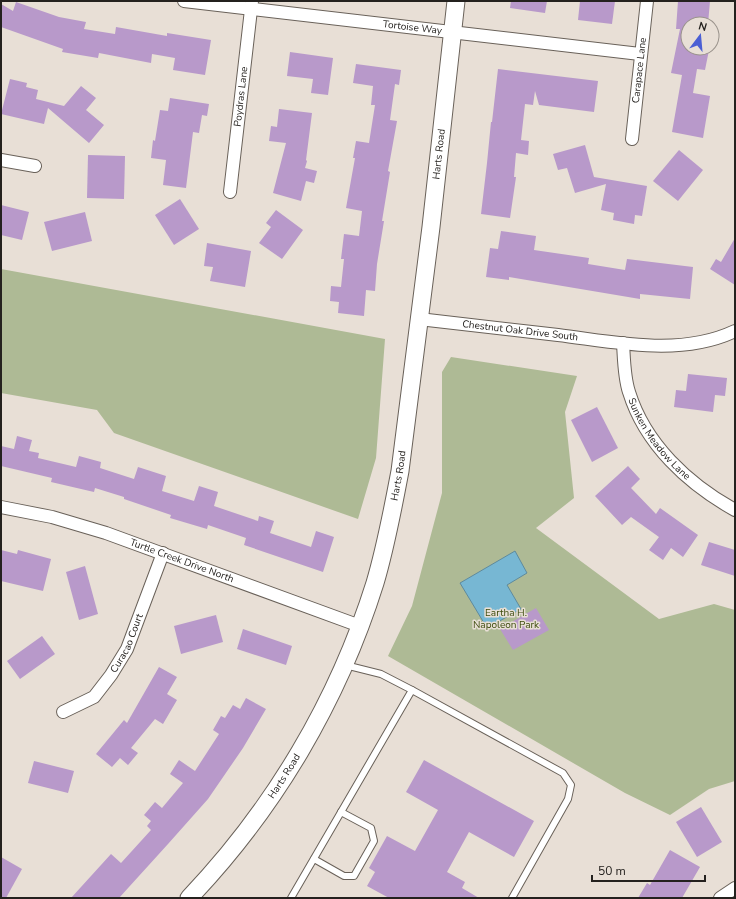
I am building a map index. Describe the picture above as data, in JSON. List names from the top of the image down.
{
  "streets": {
    "street": [
      "Tortoise Way",
      "Carapace Lane",
      "Poydras Lane",
      "Harts Road",
      "Chestnut Oak Drive South",
      "Sunken Meadow Lane",
      "Turtle Creek Drive North",
      "Curacao Court"
    ]
  },
  "crossings": [
    ["Tortoise Way", "Carapace Lane"],
    ["Tortoise Way", "Poydras Lane"],
    ["Tortoise Way", "Harts Road"],
    ["Harts Road", "Chestnut Oak Drive South"],
    ["Harts Road", "Turtle Creek Drive North"],
    ["Chestnut Oak Drive South", "Sunken Meadow Lane"],
    ["Turtle Creek Drive North", "Curacao Court"]
  ],
  "parks": ["Eartha H. Napoleon Park"],
  "scale_bar": "50 m",
  "north": "top"
}
